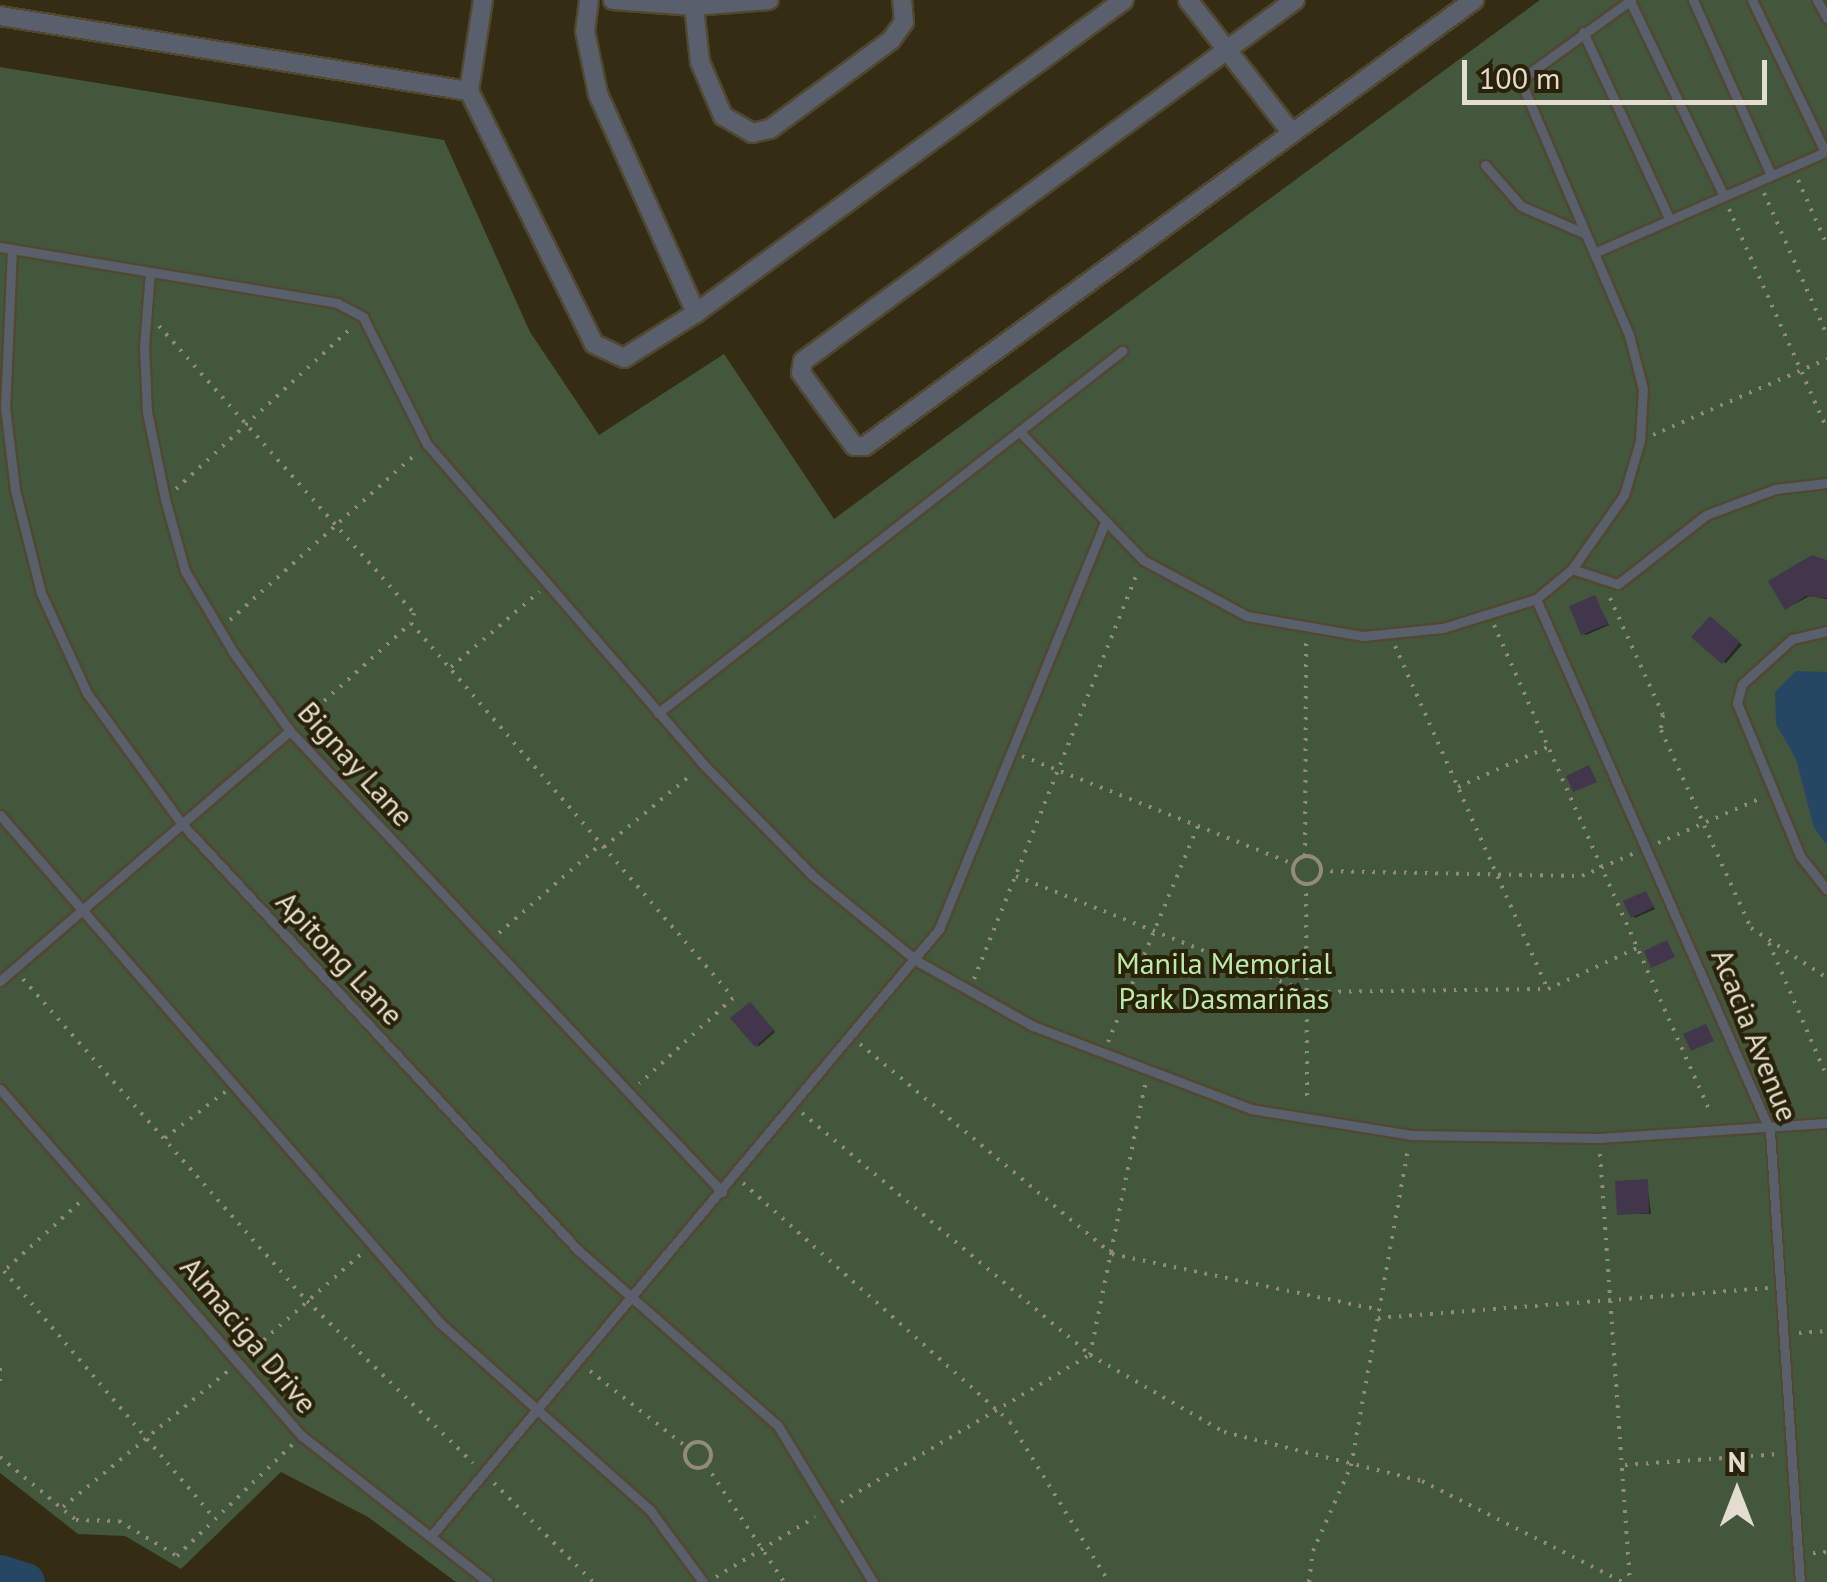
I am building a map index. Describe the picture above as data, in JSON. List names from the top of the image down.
{
  "streets": {
    "lane": [
      "Bignay Lane",
      "Apitong Lane",
      "Acacia Avenue",
      "Almaciga Drive"
    ]
  },
  "parks": ["Manila Memorial Park Dasmariñas"],
  "scale_bar": "100 m",
  "north": "top"
}
